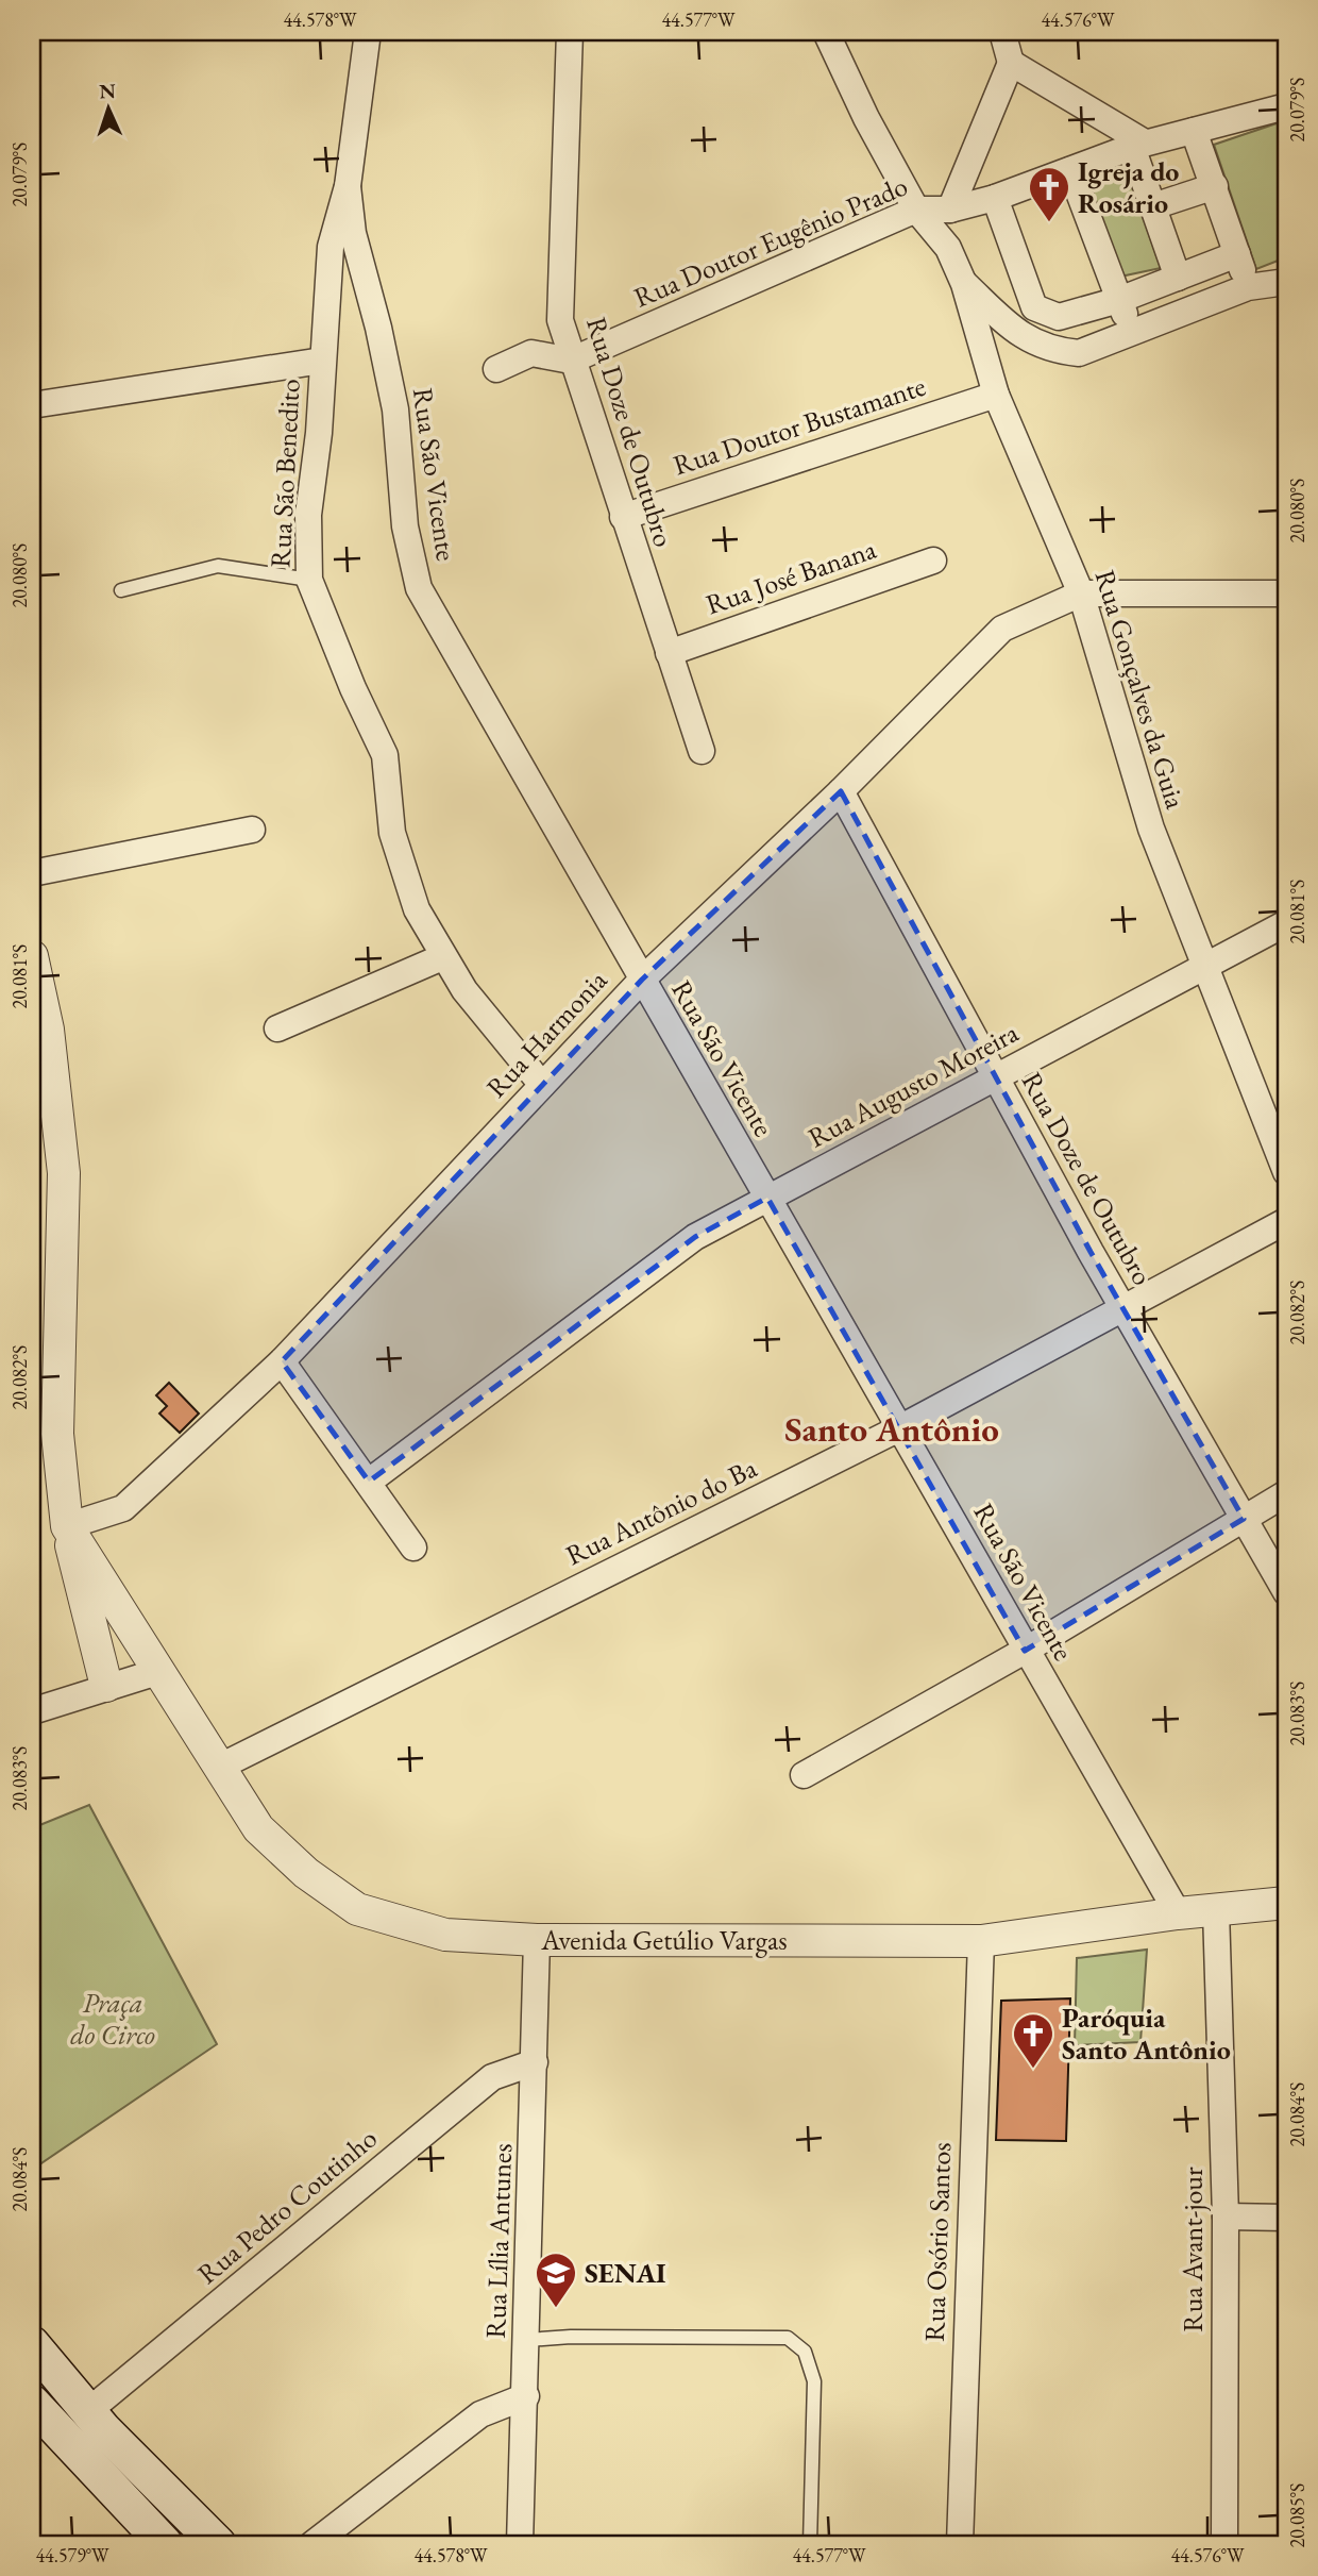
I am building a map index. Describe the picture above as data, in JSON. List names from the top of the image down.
{
  "streets": {
    "street": [
      "Rua Doutor Eugênio Prado",
      "Rua Doutor Bustamante",
      "Rua Doze de Outubro",
      "Rua São Benedito",
      "Rua São Vicente",
      "Rua José Banana",
      "Rua Gonçalves da Guia",
      "Rua Harmonia",
      "Rua Augusto Moreira",
      "Rua Antônio do Ba",
      "Avenida Getúlio Vargas",
      "Rua Pedro Coutinho",
      "Rua Lília Antunes",
      "Rua Osório Santos",
      "Rua Avant-jour"
    ]
  },
  "crossings": [
    ["Rua Doutor Eugênio Prado", "Rua Doze de Outubro"],
    ["Rua Doutor Eugênio Prado", "Rua Gonçalves da Guia"],
    ["Rua Doutor Bustamante", "Rua Doze de Outubro"],
    ["Rua Doutor Bustamante", "Rua Gonçalves da Guia"],
    ["Rua Doze de Outubro", "Rua José Banana"],
    ["Rua Doze de Outubro", "Rua Harmonia"],
    ["Rua Doze de Outubro", "Rua Augusto Moreira"],
    ["Rua Doze de Outubro", "Rua Antônio do Ba"],
    ["Rua São Benedito", "Rua São Vicente"],
    ["Rua São Benedito", "Rua Harmonia"],
    ["Rua São Vicente", "Rua Harmonia"],
    ["Rua São Vicente", "Rua Augusto Moreira"],
    ["Rua São Vicente", "Rua Antônio do Ba"],
    ["Rua São Vicente", "Avenida Getúlio Vargas"],
    ["Rua Gonçalves da Guia", "Rua Harmonia"],
    ["Rua Gonçalves da Guia", "Rua Augusto Moreira"],
    ["Rua Harmonia", "Avenida Getúlio Vargas"],
    ["Rua Antônio do Ba", "Avenida Getúlio Vargas"],
    ["Avenida Getúlio Vargas", "Rua Lília Antunes"],
    ["Avenida Getúlio Vargas", "Rua Osório Santos"],
    ["Avenida Getúlio Vargas", "Rua Avant-jour"],
    ["Rua Pedro Coutinho", "Rua Lília Antunes"]
  ],
  "districts": ["Santo Antônio"],
  "parks": ["Praça do Circo"],
  "places": {
    "church": ["Igreja do Rosário", "Paróquia Santo Antônio"],
    "school or university": ["SENAI"]
  },
  "north": "top",
  "coordinates": [
    "44.578°W",
    "44.577°W",
    "44.576°W",
    "20.079°S",
    "20.080°S",
    "20.081°S",
    "20.082°S",
    "20.083°S",
    "20.084°S",
    "20.085°S",
    "44.579°W"
  ]
}
